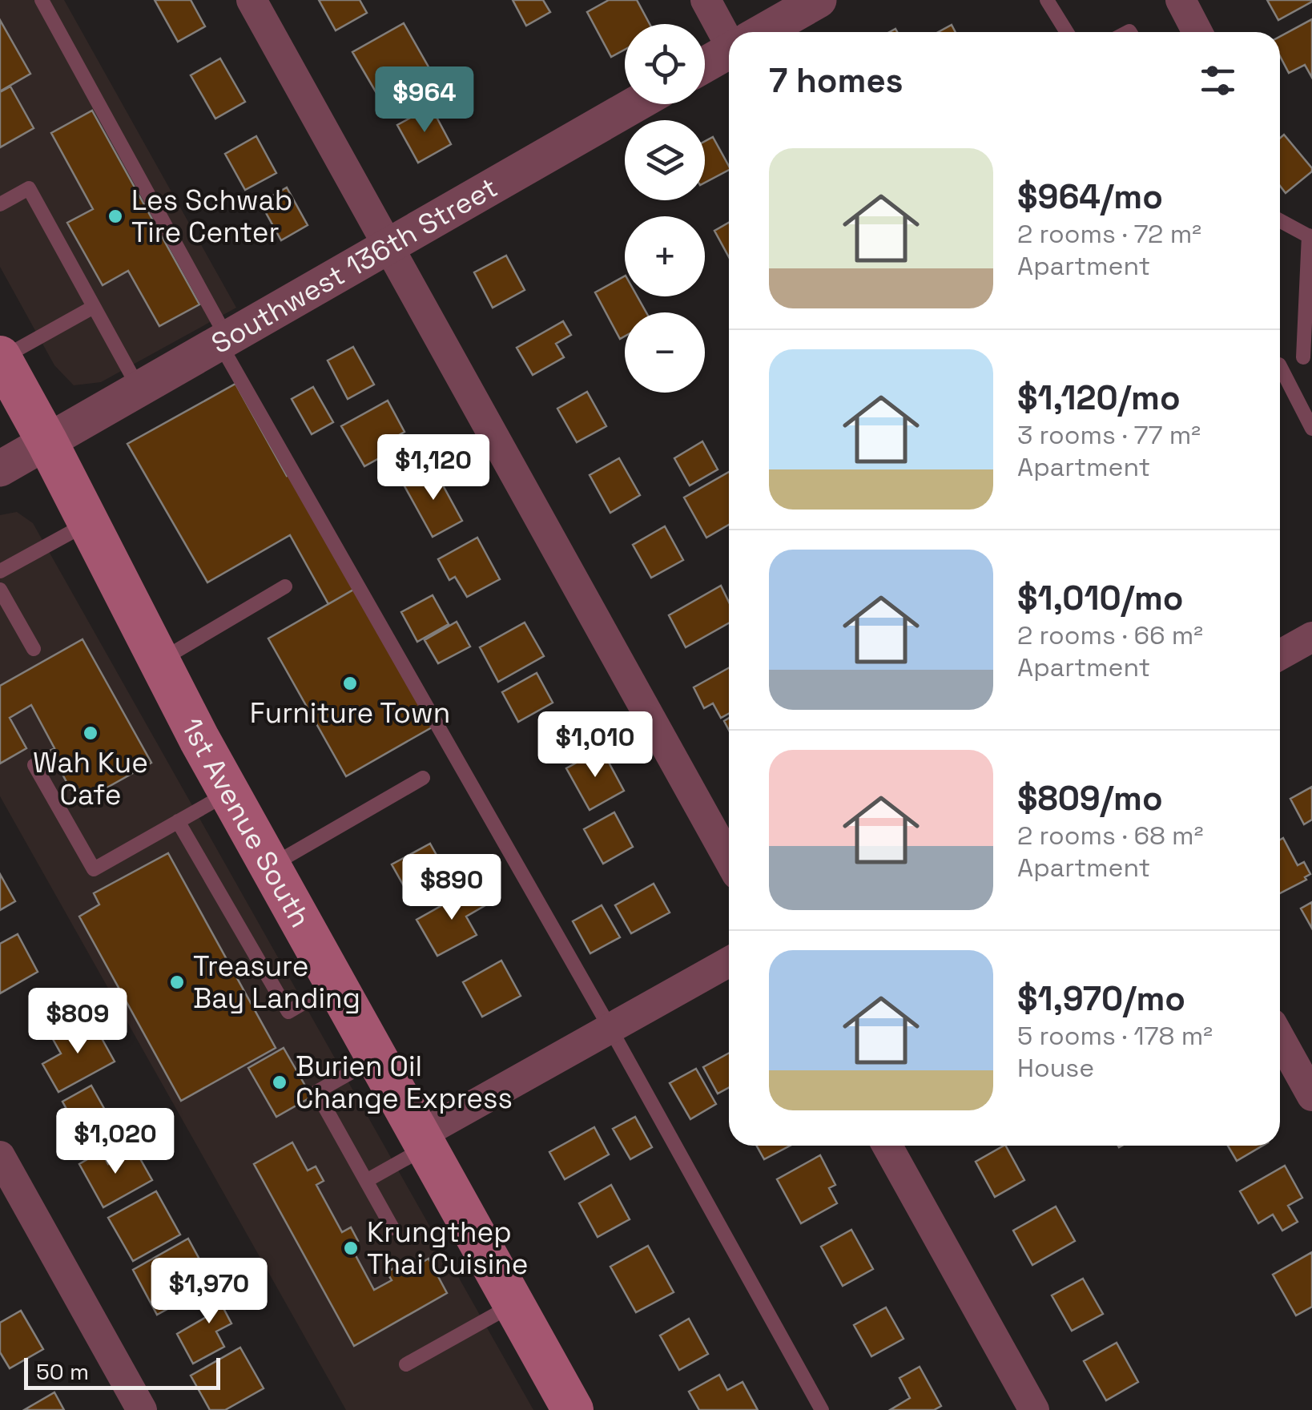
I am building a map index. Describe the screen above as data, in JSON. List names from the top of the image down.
{
  "streets": {
    "main road": ["1st Avenue South"],
    "street": ["Southwest 136th Street"]
  },
  "crossings": [
    ["Southwest 136th Street", "1st Avenue South"]
  ],
  "places": [
    "Les Schwab Tire Center",
    "Furniture Town",
    "Wah Kue Cafe",
    "Treasure Bay Landing",
    "Burien Oil Change Express",
    "Krungthep Thai Cuisine"
  ],
  "scale_bar": "50 m",
  "page": {
    "map_buttons": ["+", "−"],
    "heading": "7 homes",
    "price": [
      "$964",
      "$1,120",
      "$1,010",
      "$890",
      "$809",
      "$1,020",
      "$1,970"
    ],
    "list": [
      {
        "name": "$964/mo",
        "note": "2 rooms · 72 m² · Apartment"
      },
      {
        "name": "$1,120/mo",
        "note": "3 rooms · 77 m² · Apartment"
      },
      {
        "name": "$1,010/mo",
        "note": "2 rooms · 66 m² · Apartment"
      },
      {
        "name": "$809/mo",
        "note": "2 rooms · 68 m² · Apartment"
      },
      {
        "name": "$1,970/mo",
        "note": "5 rooms · 178 m² · House"
      }
    ],
    "scale": "50 m"
  }
}
